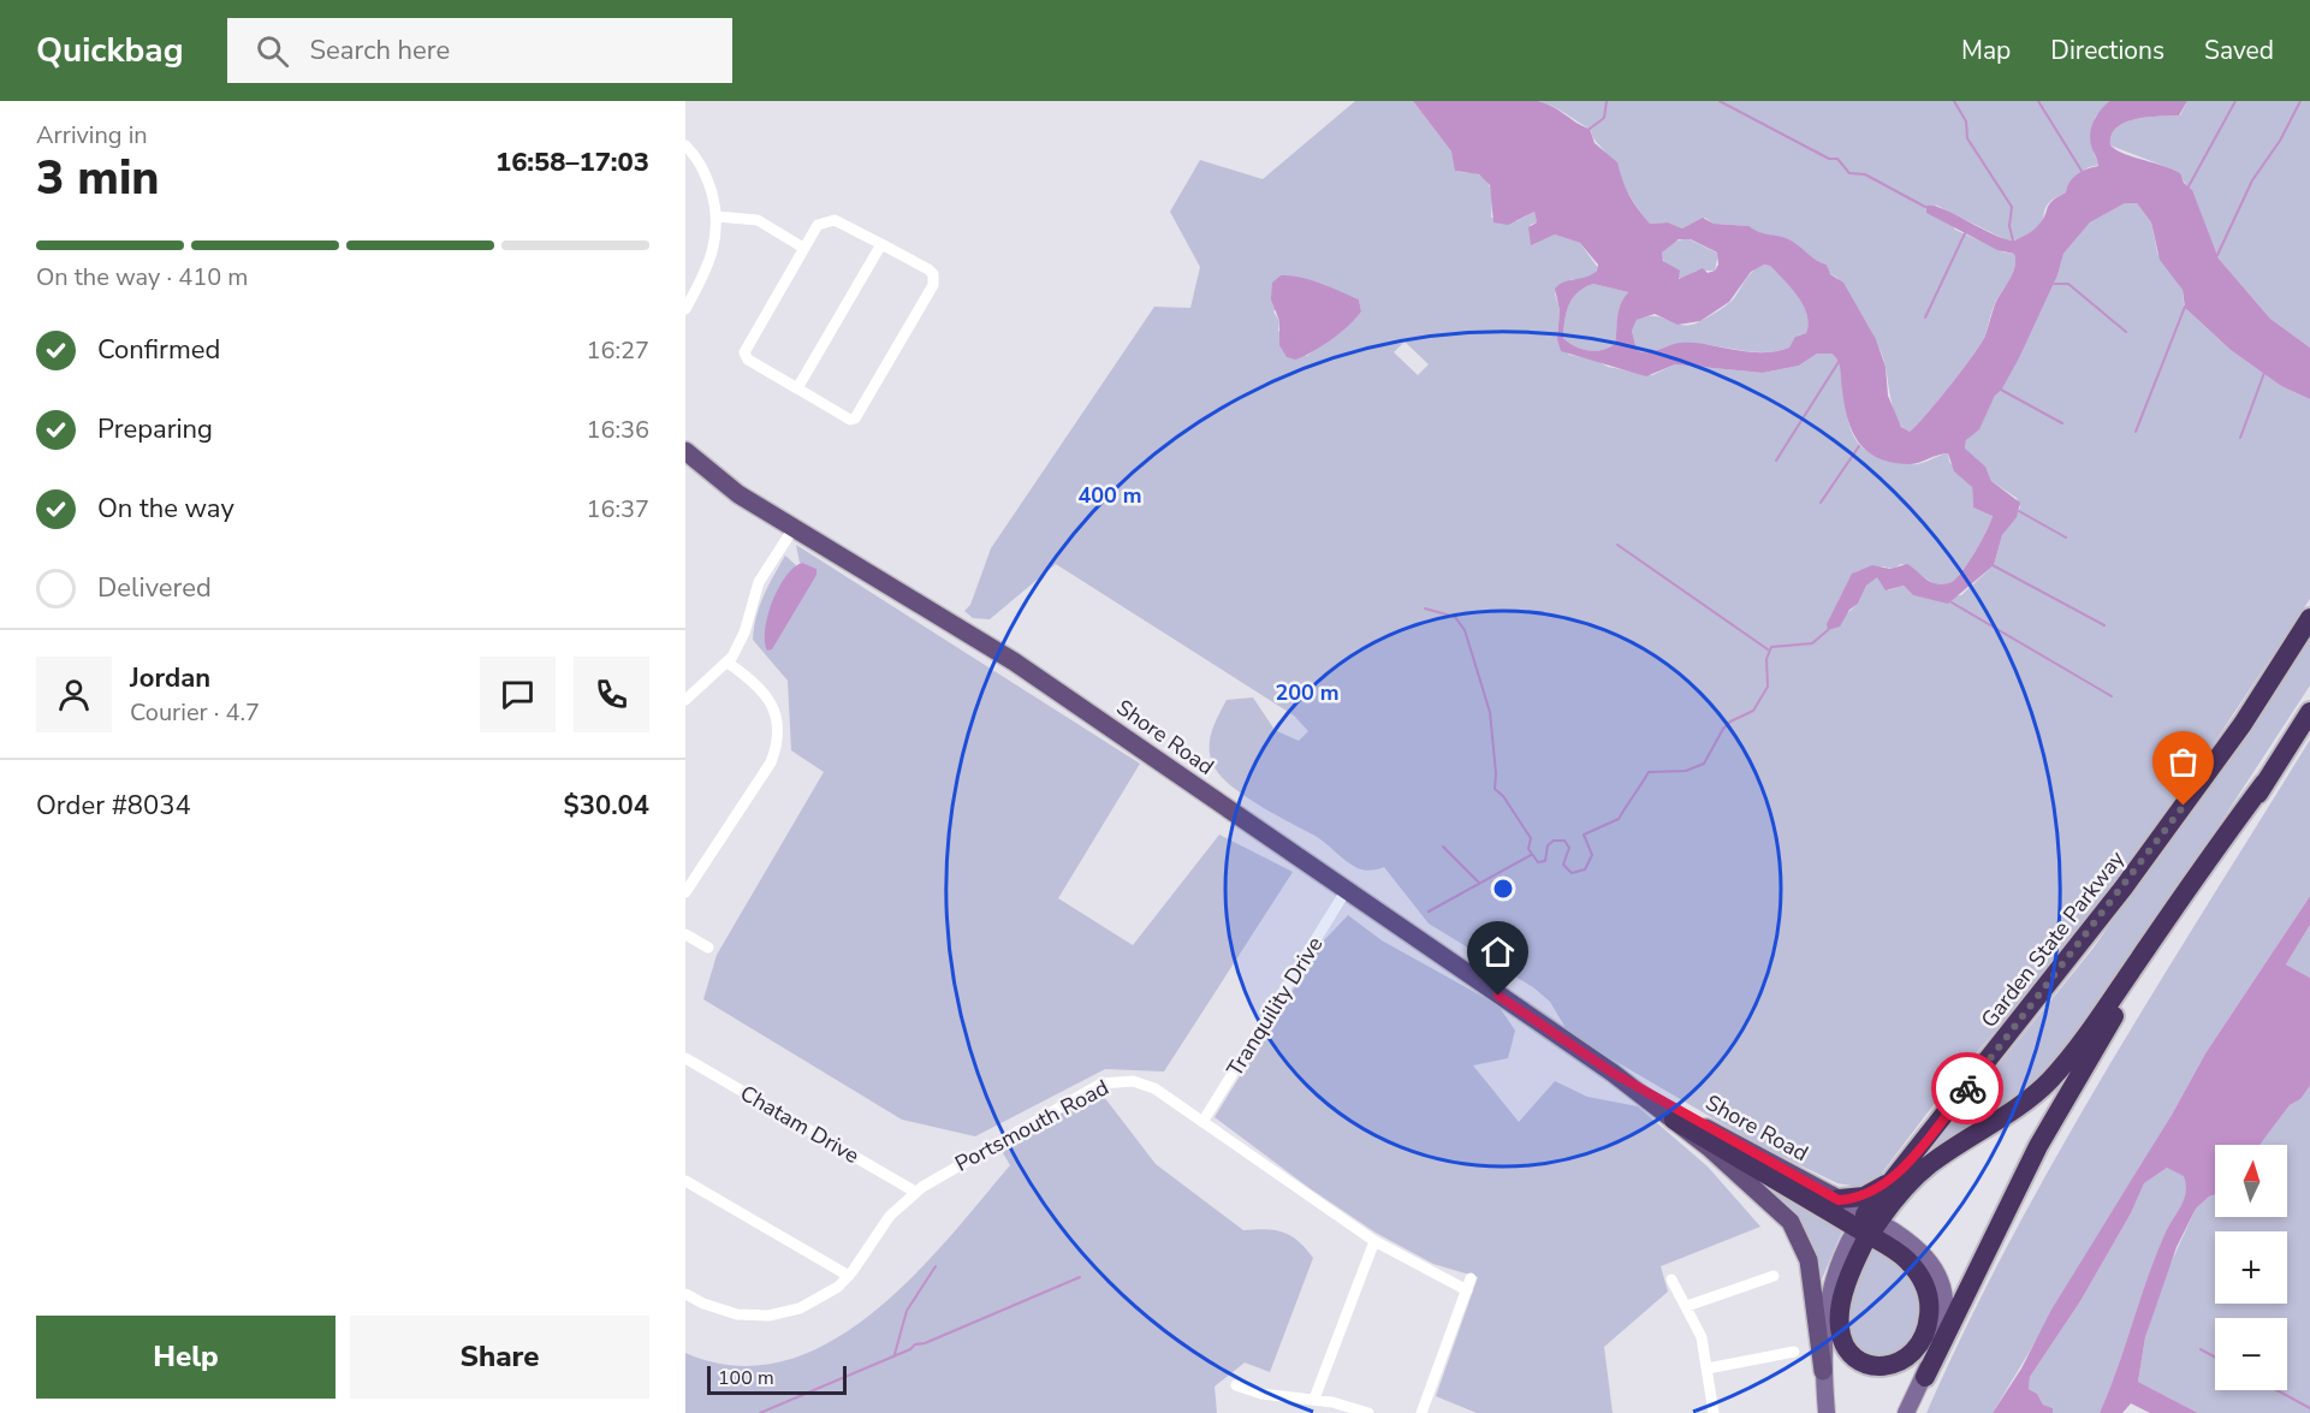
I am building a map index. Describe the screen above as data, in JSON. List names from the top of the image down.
{
  "streets": {
    "highway": ["Shore Road", "Garden State Parkway"],
    "street": ["Tranquility Drive", "Chatam Drive", "Portsmouth Road"]
  },
  "crossings": [
    ["Shore Road", "Garden State Parkway"],
    ["Shore Road", "Tranquility Drive"],
    ["Tranquility Drive", "Portsmouth Road"],
    ["Chatam Drive", "Portsmouth Road"]
  ],
  "scale_bar": "100 m",
  "north": "top",
  "page": {
    "header": "Quickbag",
    "search": "Search here",
    "nav": ["Map", "Directions", "Saved"],
    "heading": ["3 min", "Arriving in", "16:58–17:03"],
    "panel": [
      "Jordan",
      "Courier · 4.7",
      "Order #8034",
      "$30.04"
    ],
    "bar": "On the way · 410 m",
    "list": [
      ["Confirmed", "16:27"],
      ["Preparing", "16:36"],
      ["On the way", "16:37"],
      "Delivered"
    ],
    "map_buttons": ["+", "−"],
    "buttons": ["Help", "Share"],
    "scale": "100 m"
  },
  "rings": ["400 m", "200 m"]
}
